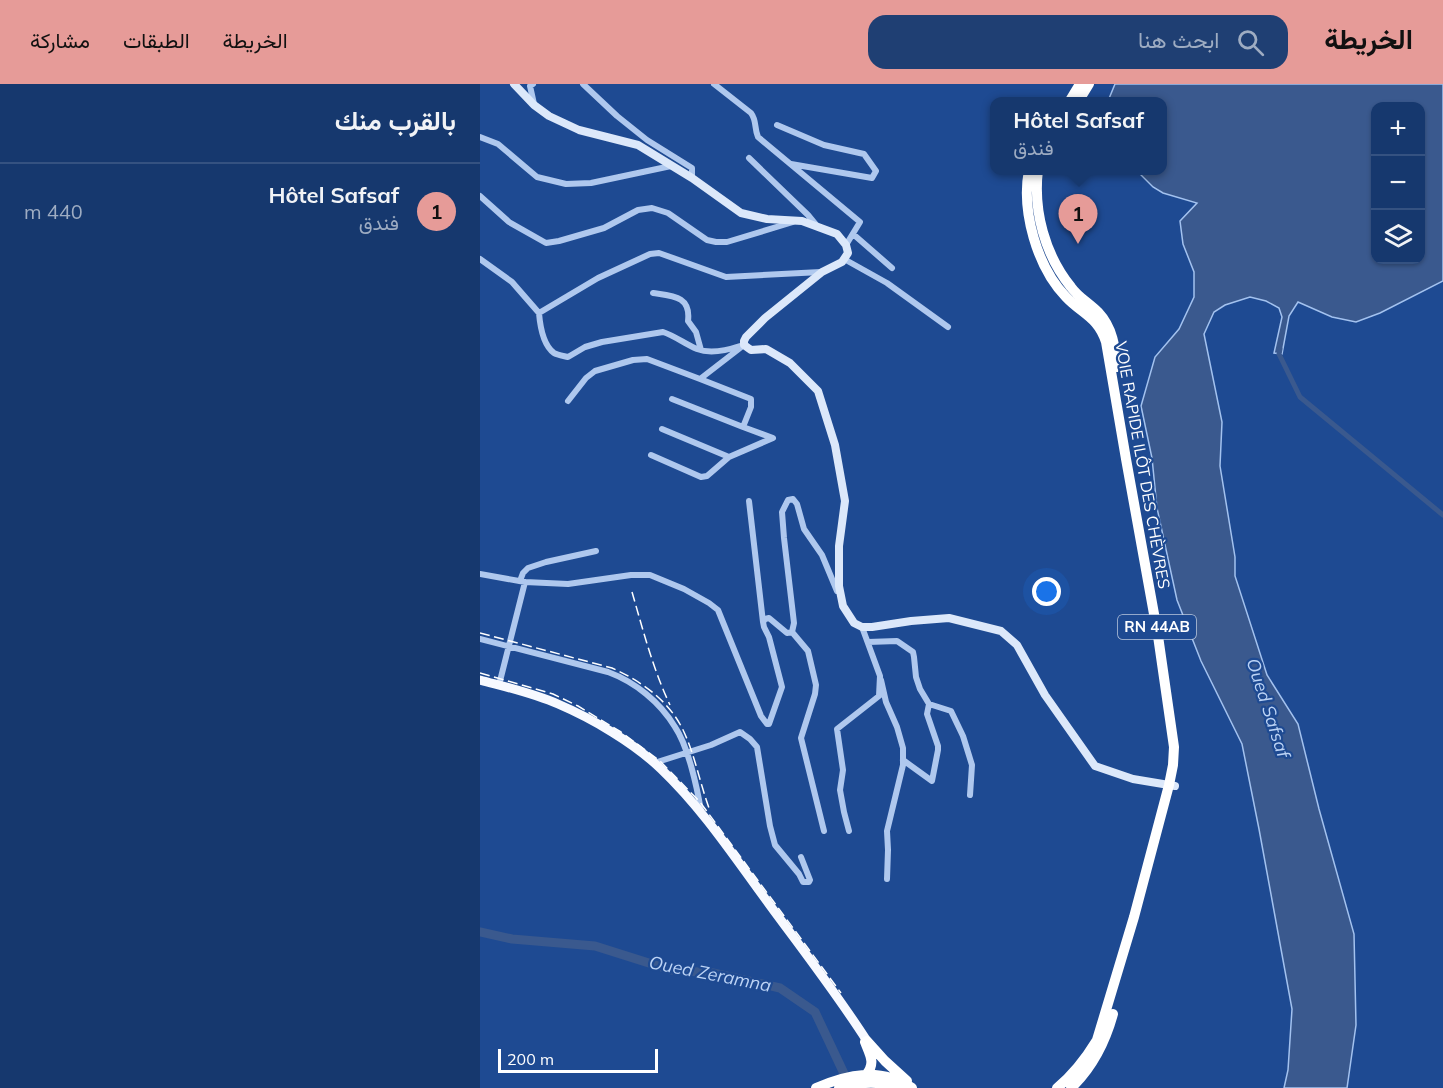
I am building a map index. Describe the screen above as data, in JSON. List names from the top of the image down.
{
  "streets": {
    "highway": ["VOIE RAPIDE ILÔT DES CHÈVRES", "RN 44AB"]
  },
  "water": ["Oued Safsaf", "Oued Zeramna"],
  "scale_bar": "200 m",
  "page": {
    "header": "الخريطة",
    "search": "ابحث هنا",
    "nav": ["الخريطة", "الطبقات", "مشاركة"],
    "heading": "بالقرب منك",
    "popup": ["Hôtel Safsaf", "فندق"],
    "map_buttons": ["+", "−"],
    "list": [
      {
        "mark": "1",
        "name": "Hôtel Safsaf",
        "note": "فندق",
        "value": "440 m"
      }
    ],
    "pins": "1",
    "scale": "200 m"
  }
}
